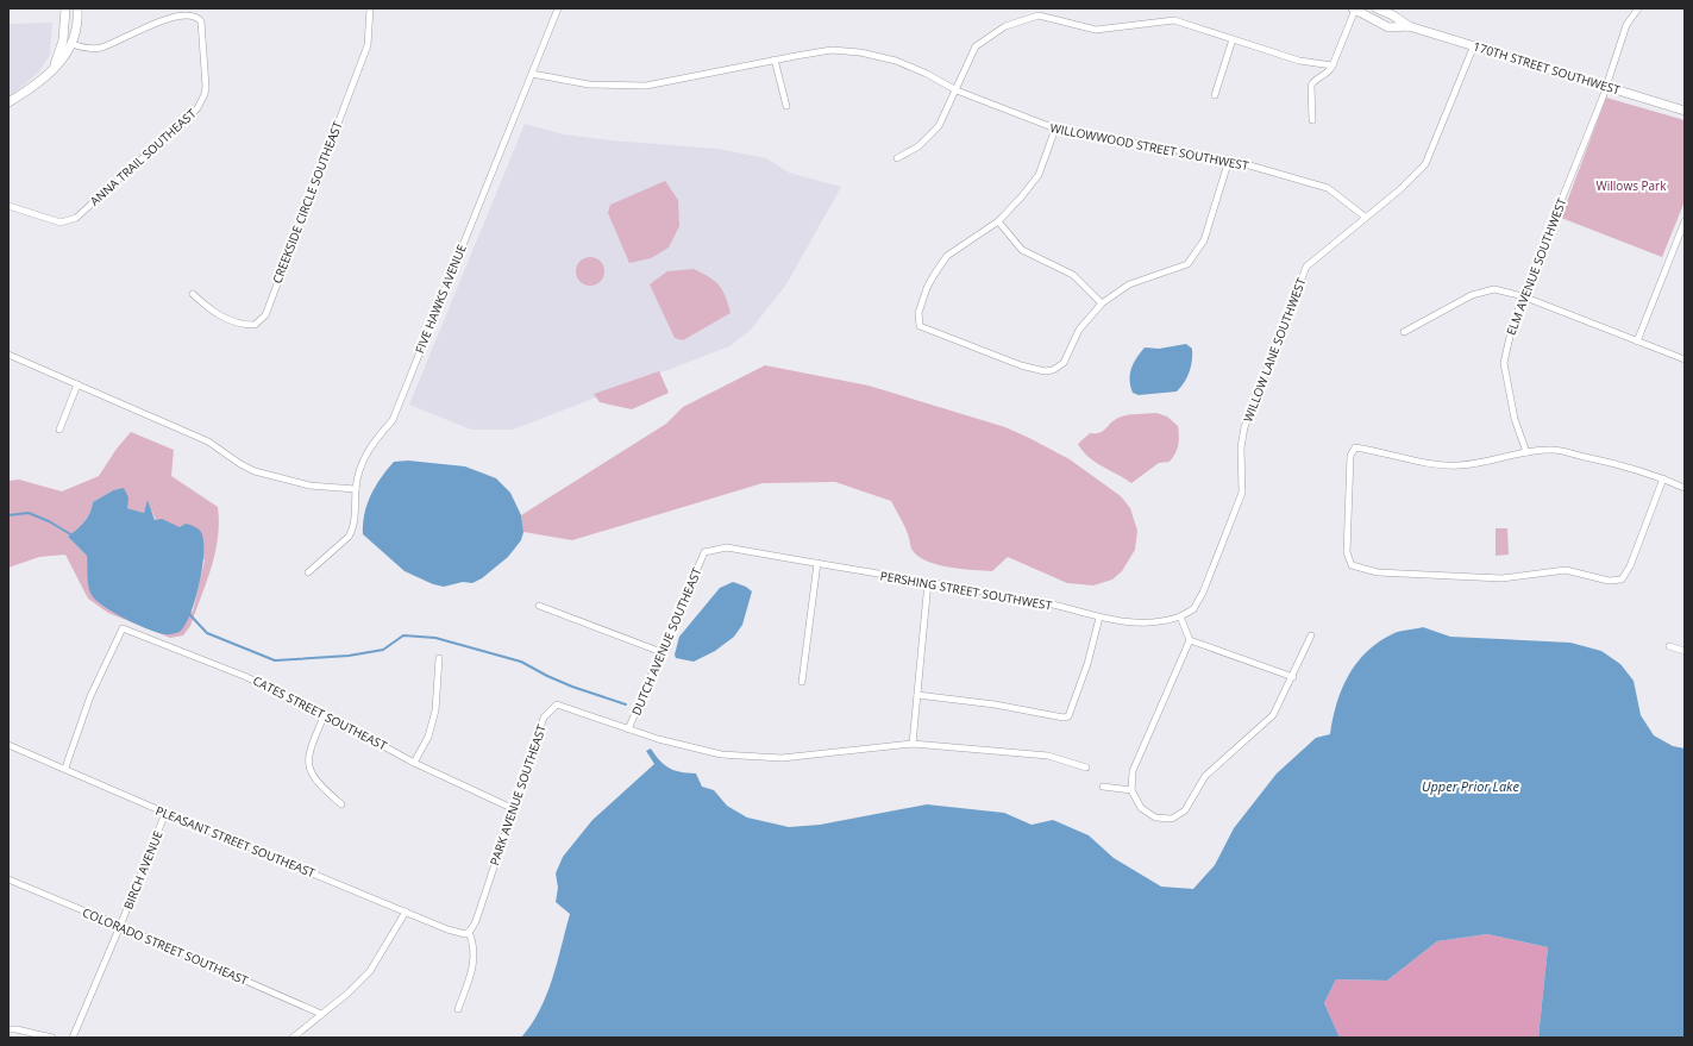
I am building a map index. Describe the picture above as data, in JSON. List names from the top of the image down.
{
  "streets": {
    "street": [
      "170TH STREET SOUTHWEST",
      "WILLOWWOOD STREET SOUTHWEST",
      "ANNA TRAIL SOUTHEAST",
      "CREEKSIDE CIRCLE SOUTHEAST",
      "ELM AVENUE SOUTHWEST",
      "FIVE HAWKS AVENUE",
      "WILLOW LANE SOUTHWEST",
      "PERSHING STREET SOUTHWEST",
      "DUTCH AVENUE SOUTHEAST",
      "CATES STREET SOUTHEAST",
      "PARK AVENUE SOUTHEAST",
      "PLEASANT STREET SOUTHEAST",
      "BIRCH AVENUE",
      "COLORADO STREET SOUTHEAST"
    ]
  },
  "crossings": [
    ["170TH STREET SOUTHWEST", "ELM AVENUE SOUTHWEST"],
    ["170TH STREET SOUTHWEST", "WILLOW LANE SOUTHWEST"],
    ["WILLOWWOOD STREET SOUTHWEST", "FIVE HAWKS AVENUE"],
    ["WILLOWWOOD STREET SOUTHWEST", "WILLOW LANE SOUTHWEST"],
    ["WILLOW LANE SOUTHWEST", "PERSHING STREET SOUTHWEST"],
    ["PERSHING STREET SOUTHWEST", "DUTCH AVENUE SOUTHEAST"],
    ["DUTCH AVENUE SOUTHEAST", "PARK AVENUE SOUTHEAST"],
    ["CATES STREET SOUTHEAST", "PARK AVENUE SOUTHEAST"],
    ["CATES STREET SOUTHEAST", "PLEASANT STREET SOUTHEAST"],
    ["PARK AVENUE SOUTHEAST", "PLEASANT STREET SOUTHEAST"],
    ["PLEASANT STREET SOUTHEAST", "BIRCH AVENUE"],
    ["BIRCH AVENUE", "COLORADO STREET SOUTHEAST"]
  ],
  "water": ["Upper Prior Lake"],
  "parks": ["Willows Park"]
}
